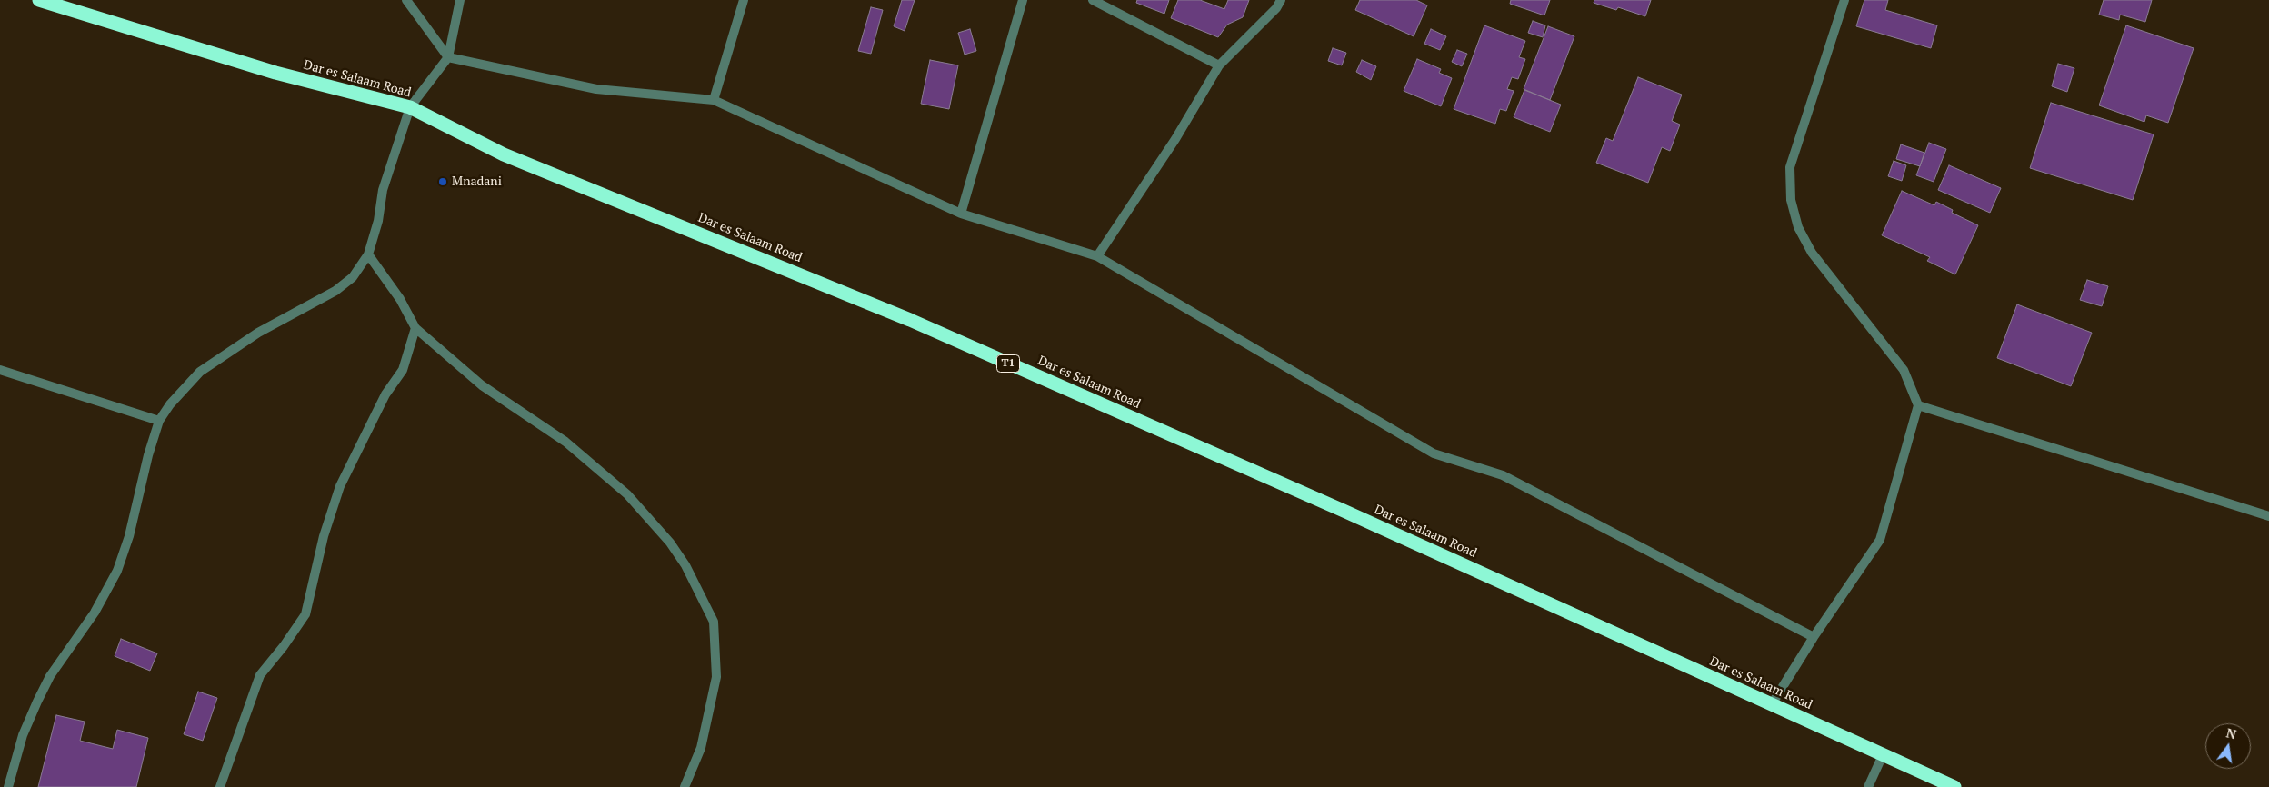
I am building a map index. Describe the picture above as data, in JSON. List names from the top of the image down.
{
  "streets": {
    "highway": ["Dar es Salaam Road", "T1"]
  },
  "places": ["Mnadani"],
  "north": "top"
}
